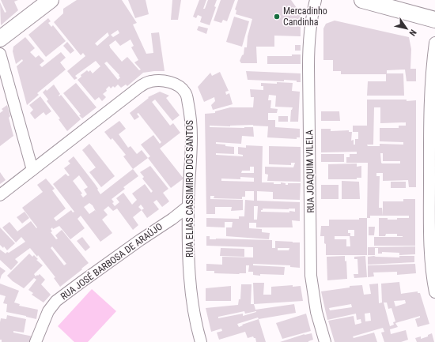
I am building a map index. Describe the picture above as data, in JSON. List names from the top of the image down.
{
  "streets": {
    "street": ["RUA JOAQUIM VILELA", "RUA ELIAS CASSIMIRO DOS SANTOS", "RUA JOSÉ BARBOSA DE ARAÚJO"]
  },
  "crossings": [
    ["RUA ELIAS CASSIMIRO DOS SANTOS", "RUA JOSÉ BARBOSA DE ARAÚJO"]
  ],
  "places": ["Mercadinho Candinha"],
  "north": "bottom right"
}
